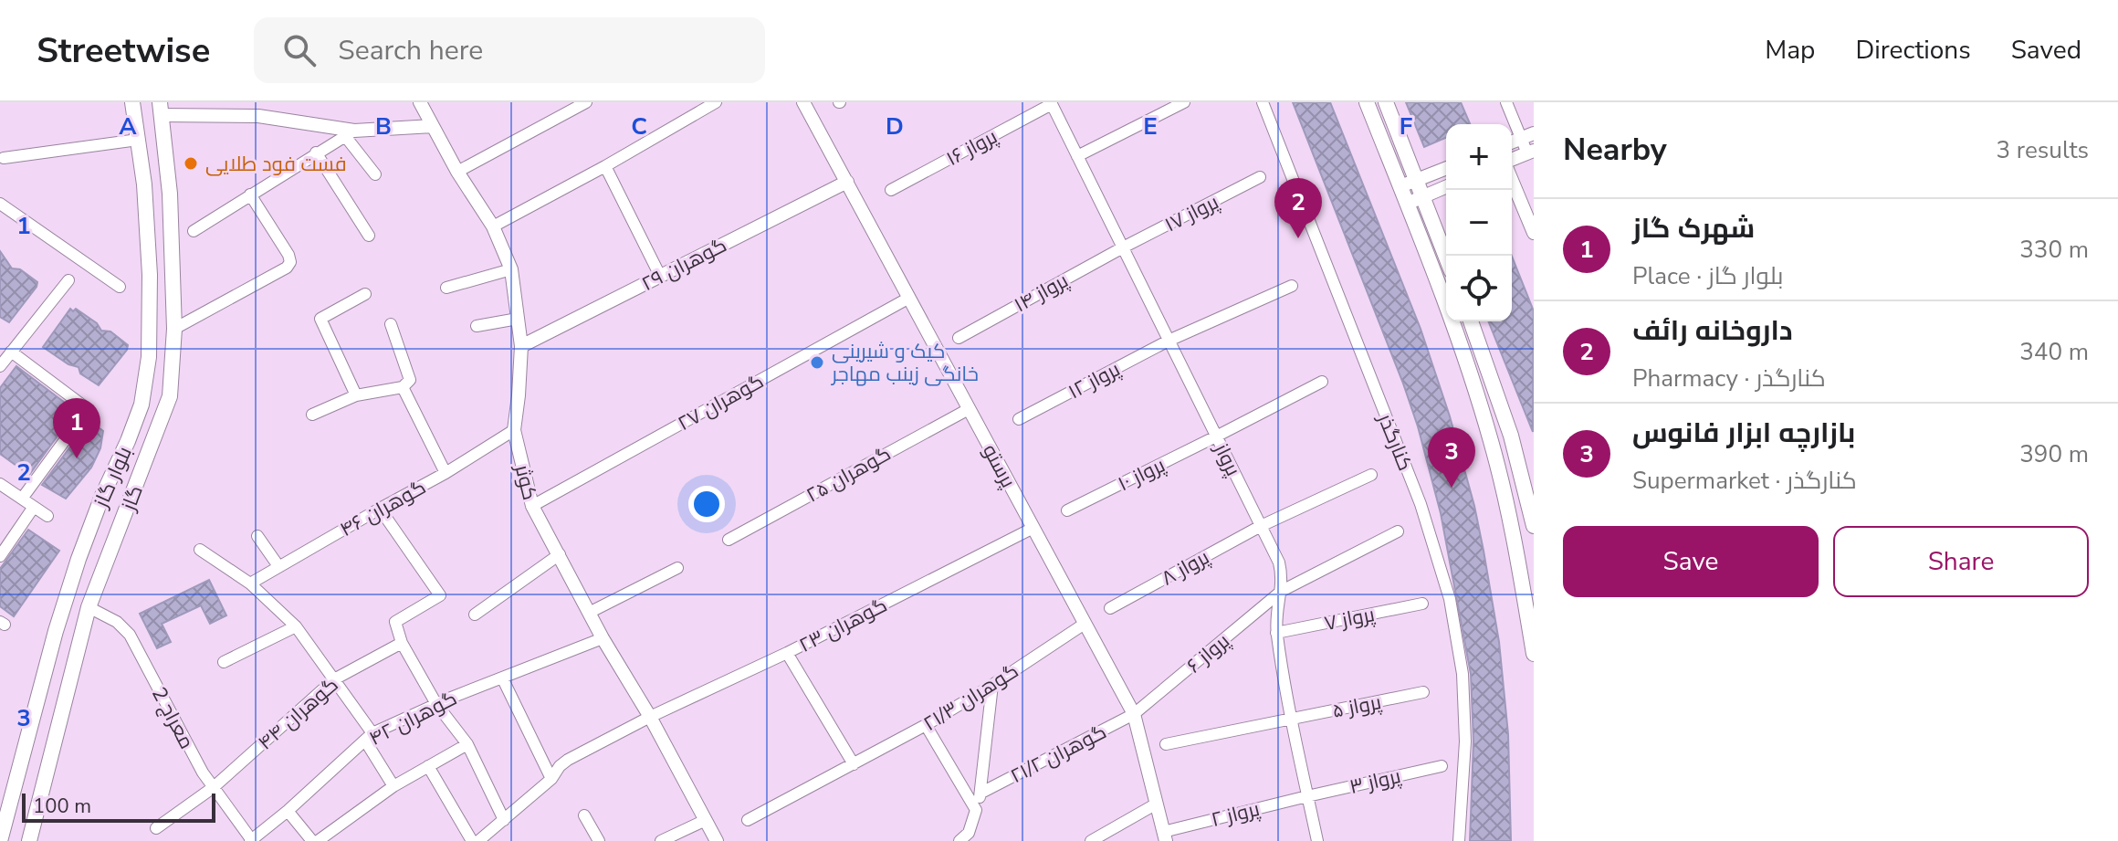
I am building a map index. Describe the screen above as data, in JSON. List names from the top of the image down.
{
  "streets": {
    "main road": ["بلوار گاز", "گاز"],
    "street": [
      "پرواز ۱۶",
      "پرواز ۱۷",
      "گوهران ۲۹",
      "پرواز ۱۴",
      "پرواز ۱۲",
      "گوهران ۲۷",
      "کنارگذر",
      "پرواز",
      "پرستو",
      "گوهران ۲۵",
      "پرواز ۱۰",
      "کوثر",
      "گوهران ۴۶",
      "پرواز ۸",
      "پرواز ۷",
      "گوهران ۲۳",
      "پرواز ۶",
      "گوهران ۲۱/۳",
      "پرواز ۵",
      "گوهران ۴۴",
      "معراج 2",
      "گوهران ۴۲",
      "گوهران ۲۱/۲",
      "پرواز ۳",
      "پرواز ۲"
    ]
  },
  "crossings": [
    ["پرواز ۱۶", "پرواز"],
    ["پرواز ۱۷", "پرواز ۱۴"],
    ["پرواز ۱۷", "پرواز"],
    ["گوهران ۲۹", "پرستو"],
    ["گوهران ۲۹", "کوثر"],
    ["پرواز ۱۴", "پرواز"],
    ["پرواز ۱۲", "پرواز"],
    ["گوهران ۲۷", "پرستو"],
    ["گوهران ۲۷", "کوثر"],
    ["پرواز", "پرواز ۱۰"],
    ["پرواز", "پرواز ۸"],
    ["پرواز", "پرواز ۷"],
    ["پرواز", "پرواز ۶"],
    ["پرواز", "پرواز ۵"],
    ["پرواز", "پرواز ۳"],
    ["پرواز", "پرواز ۲"],
    ["پرستو", "گوهران ۲۵"],
    ["پرستو", "گوهران ۲۳"],
    ["پرستو", "پرواز ۶"],
    ["پرستو", "گوهران ۲۱/۳"],
    ["پرستو", "گوهران ۲۱/۲"],
    ["پرستو", "پرواز ۲"],
    ["کوثر", "گوهران ۴۶"],
    ["کوثر", "گوهران ۲۳"],
    ["کوثر", "گوهران ۴۲"],
    ["گاز", "معراج 2"],
    ["پرواز ۶", "گوهران ۲۱/۲"],
    ["گوهران ۴۴", "معراج 2"],
    ["معراج 2", "گوهران ۴۲"],
    ["پرواز ۳", "پرواز ۲"]
  ],
  "places": ["فست فود طلایی", "کیک و شیرینی خانگی زینب مهاجر"],
  "scale_bar": "100 m",
  "page": {
    "header": "Streetwise",
    "search": "Search here",
    "nav": ["Map", "Directions", "Saved"],
    "heading": ["Nearby", "3 results"],
    "map_buttons": ["+", "−"],
    "pins": ["2", "1", "3"],
    "list": [
      {
        "mark": "1",
        "name": "شهرک گاز",
        "note": "Place · بلوار گاز",
        "value": "330 m"
      },
      {
        "mark": "2",
        "name": "داروخانه رائف",
        "note": "Pharmacy · کنارگذر",
        "value": "340 m"
      },
      {
        "mark": "3",
        "name": "بازارچه ابزار فانوس",
        "note": "Supermarket · کنارگذر",
        "value": "390 m"
      }
    ],
    "buttons": ["Save", "Share"],
    "scale": "100 m"
  },
  "grid": {
    "columns": [
      "A",
      "B",
      "C",
      "D",
      "E",
      "F"
    ],
    "rows": ["1", "2", "3"]
  }
}
